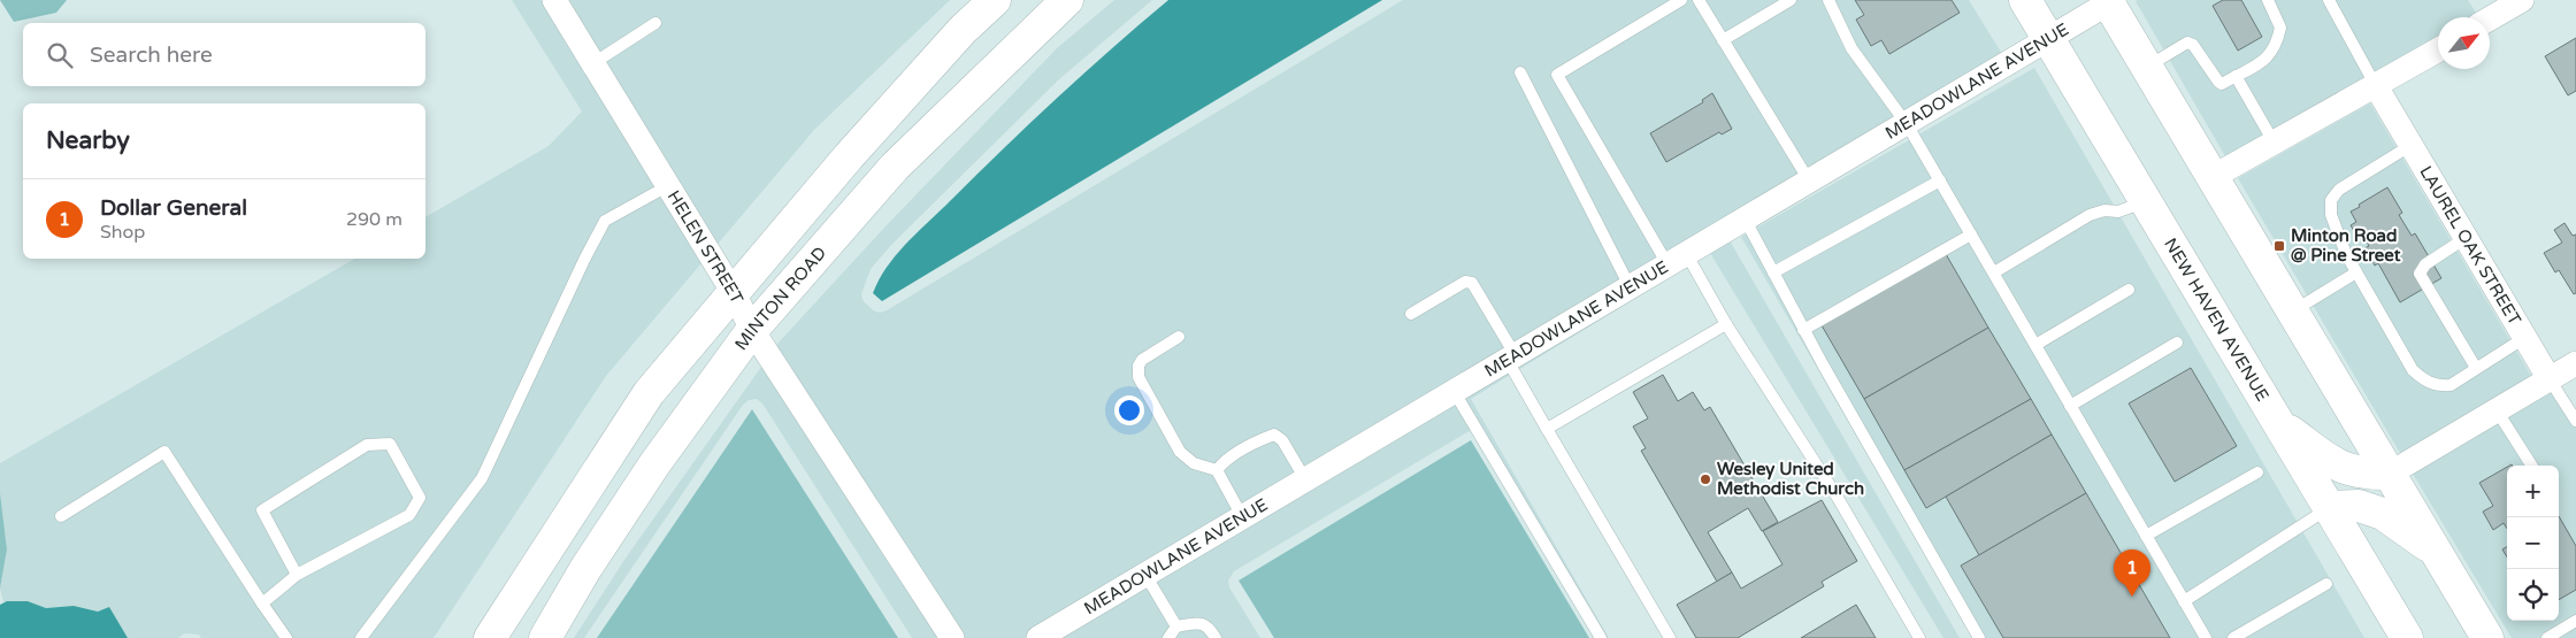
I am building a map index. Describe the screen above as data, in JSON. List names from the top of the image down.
{
  "streets": {
    "main road": ["MINTON ROAD", "NEW HAVEN AVENUE"],
    "street": ["MEADOWLANE AVENUE", "LAUREL OAK STREET", "HELEN STREET"]
  },
  "crossings": [
    ["MEADOWLANE AVENUE", "NEW HAVEN AVENUE"],
    ["HELEN STREET", "MINTON ROAD"]
  ],
  "places": {
    "transit": ["Minton Road @ Pine Street"],
    "other": ["Wesley United Methodist Church"]
  },
  "north": "top right",
  "page": {
    "search": "Search here",
    "heading": "Nearby",
    "list": [
      {
        "mark": "1",
        "name": "Dollar General",
        "note": "Shop",
        "value": "290 m"
      }
    ],
    "map_buttons": ["+", "−"],
    "pins": "1"
  }
}
